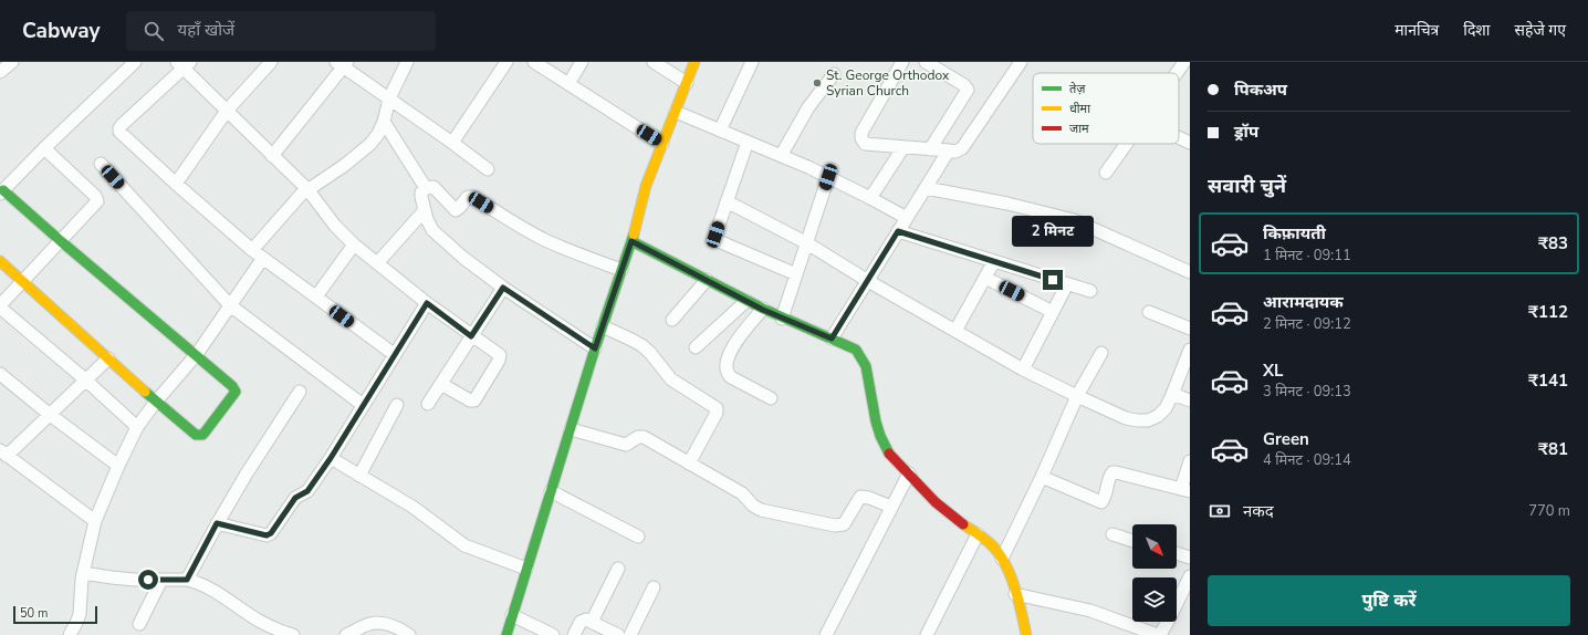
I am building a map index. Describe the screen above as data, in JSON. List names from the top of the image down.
{
  "places": ["St. George Orthodox Syrian Church"],
  "legend": ["तेज़", "धीमा", "जाम"],
  "scale_bar": "50 m",
  "north": "bottom right",
  "page": {
    "header": "Cabway",
    "search": "यहाँ खोजें",
    "nav": ["मानचित्र", "दिशा", "सहेजे गए"],
    "banner": ["पिकअप", "ड्रॉप"],
    "heading": "सवारी चुनें",
    "list": [
      {
        "name": "किफ़ायती",
        "note": "1 मिनट · 09:11",
        "value": "₹83"
      },
      {
        "name": "आरामदायक",
        "note": "2 मिनट · 09:12",
        "value": "₹112"
      },
      {
        "name": "XL",
        "note": "3 मिनट · 09:13",
        "value": "₹141"
      },
      {
        "name": "Green",
        "note": "4 मिनट · 09:14",
        "value": "₹81"
      }
    ],
    "bubble": "2 मिनट",
    "pay": ["नकद", "770 m"],
    "buttons": "पुष्टि करें",
    "scale": "50 m"
  }
}
